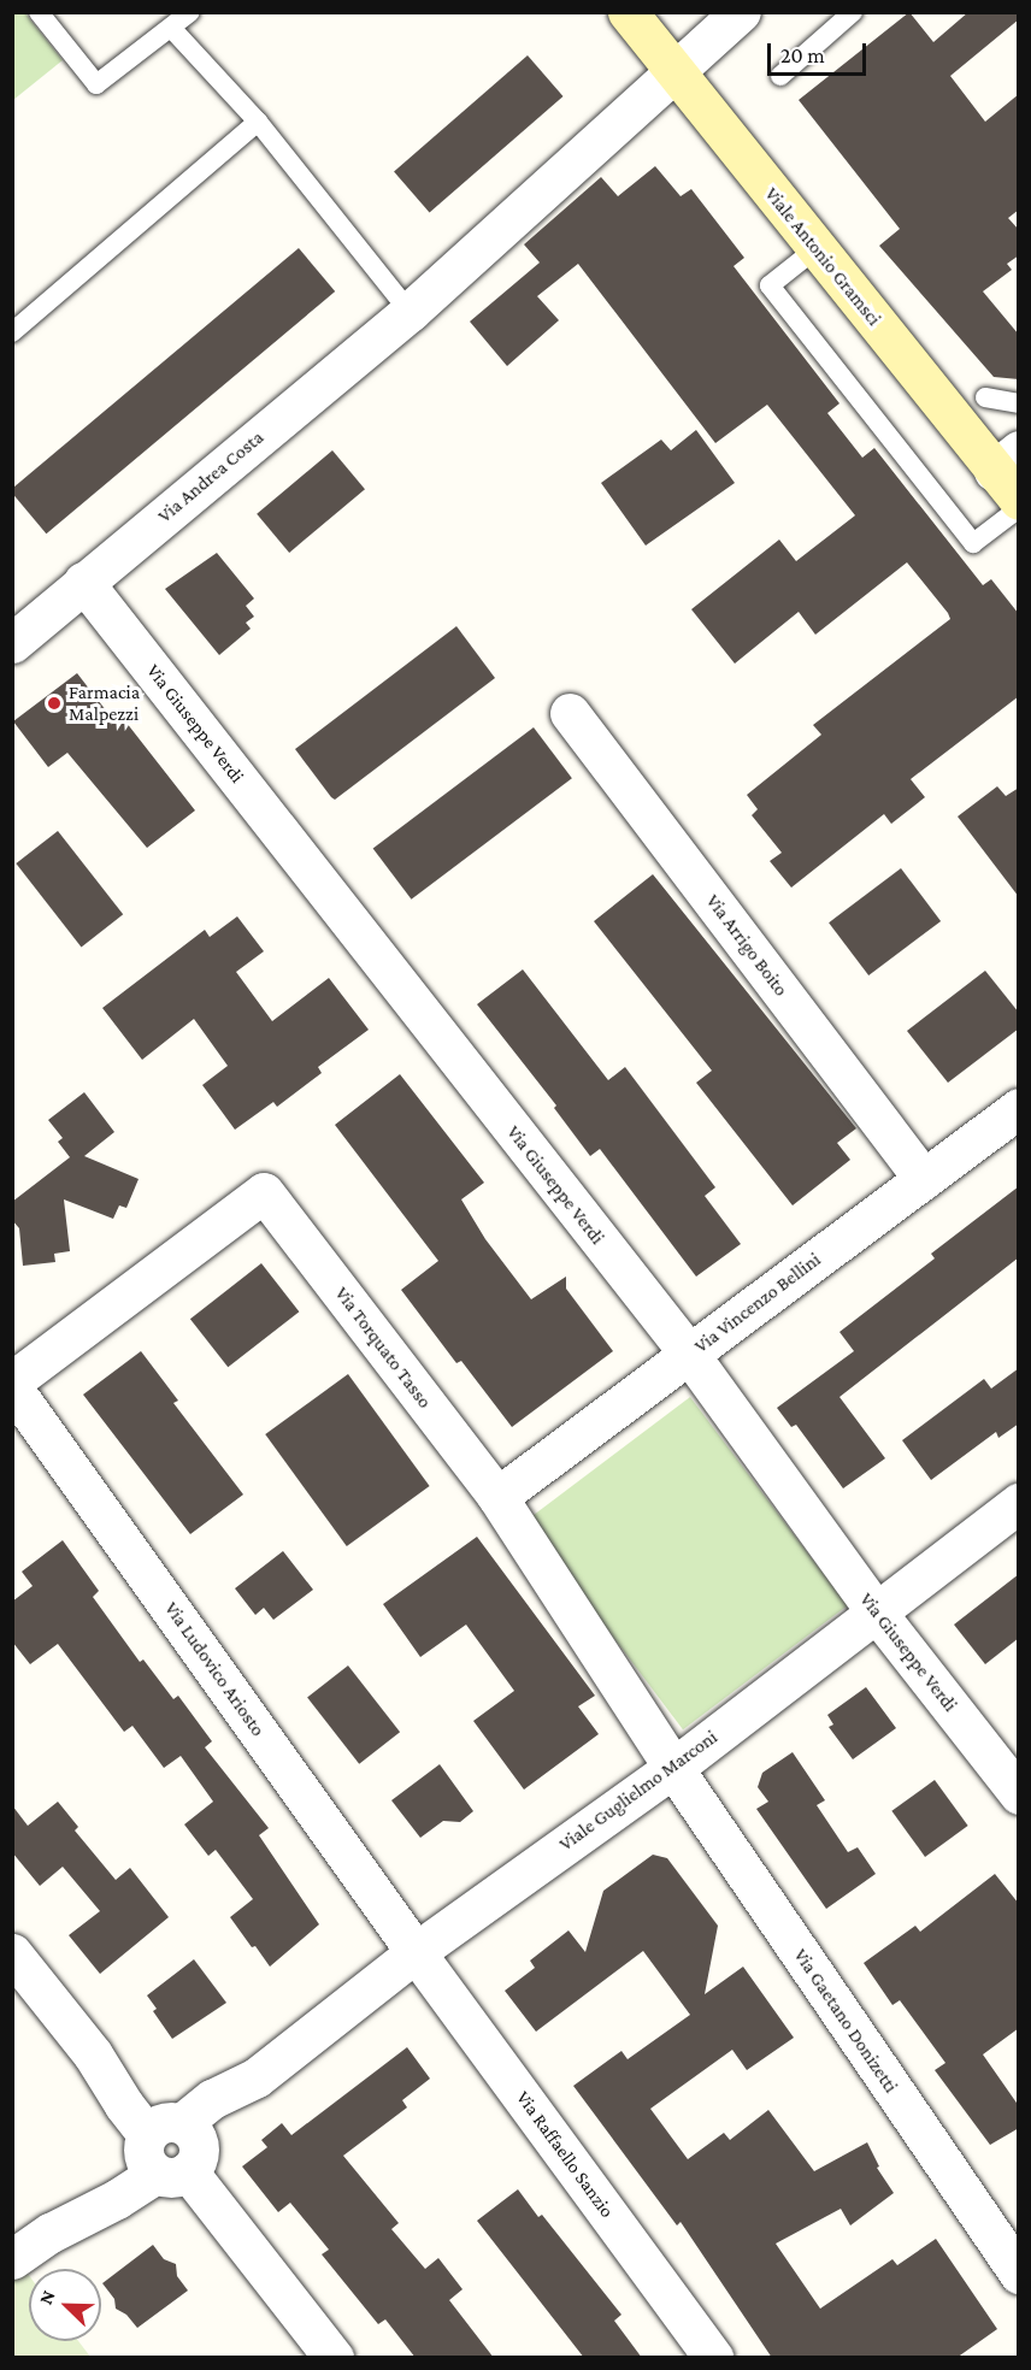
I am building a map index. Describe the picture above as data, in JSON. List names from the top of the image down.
{
  "streets": {
    "main road": ["Viale Antonio Gramsci"],
    "street": [
      "Via Andrea Costa",
      "Via Giuseppe Verdi",
      "Via Arrigo Boito",
      "Via Vincenzo Bellini",
      "Via Torquato Tasso",
      "Via Ludovico Ariosto",
      "Viale Guglielmo Marconi",
      "Via Gaetano Donizetti",
      "Via Raffaello Sanzio"
    ]
  },
  "crossings": [
    ["Viale Antonio Gramsci", "Via Andrea Costa"],
    ["Via Andrea Costa", "Via Giuseppe Verdi"],
    ["Via Giuseppe Verdi", "Via Vincenzo Bellini"],
    ["Via Giuseppe Verdi", "Viale Guglielmo Marconi"],
    ["Via Arrigo Boito", "Via Vincenzo Bellini"],
    ["Via Vincenzo Bellini", "Via Torquato Tasso"],
    ["Via Torquato Tasso", "Via Ludovico Ariosto"],
    ["Via Torquato Tasso", "Viale Guglielmo Marconi"],
    ["Via Torquato Tasso", "Via Gaetano Donizetti"],
    ["Via Ludovico Ariosto", "Viale Guglielmo Marconi"],
    ["Via Ludovico Ariosto", "Via Raffaello Sanzio"],
    ["Viale Guglielmo Marconi", "Via Gaetano Donizetti"],
    ["Viale Guglielmo Marconi", "Via Raffaello Sanzio"]
  ],
  "places": ["Farmacia Malpezzi"],
  "scale_bar": "20 m",
  "north": "top left"
}
